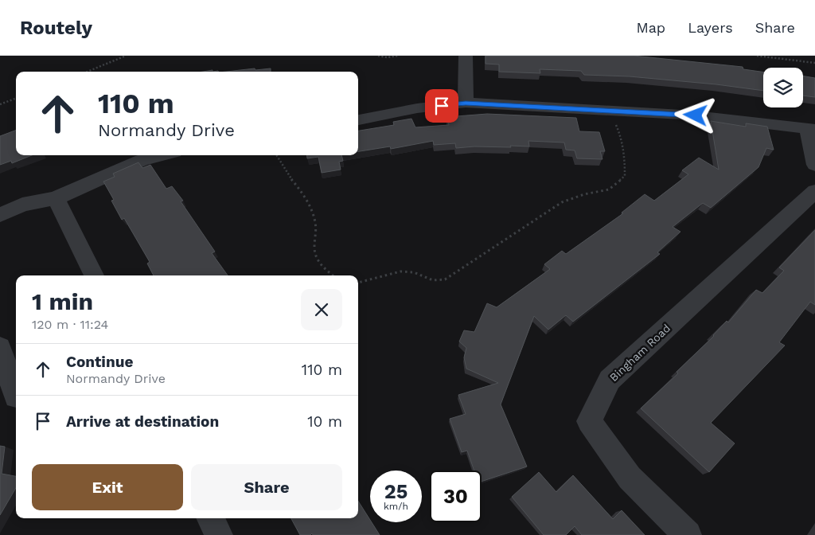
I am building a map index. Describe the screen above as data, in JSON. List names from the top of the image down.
{
  "streets": {
    "street": ["Bingham Road"]
  },
  "page": {
    "header": "Routely",
    "nav": ["Map", "Layers", "Share"],
    "turn": ["110 m", "Normandy Drive"],
    "heading": ["1 min", "120 m · 11:24"],
    "list": [
      {
        "name": "Continue",
        "note": "Normandy Drive",
        "value": "110 m"
      },
      {
        "name": "Arrive at destination",
        "value": "10 m"
      }
    ],
    "buttons": ["Exit", "Share"],
    "speed": "25 km/h",
    "limit": "30"
  }
}
